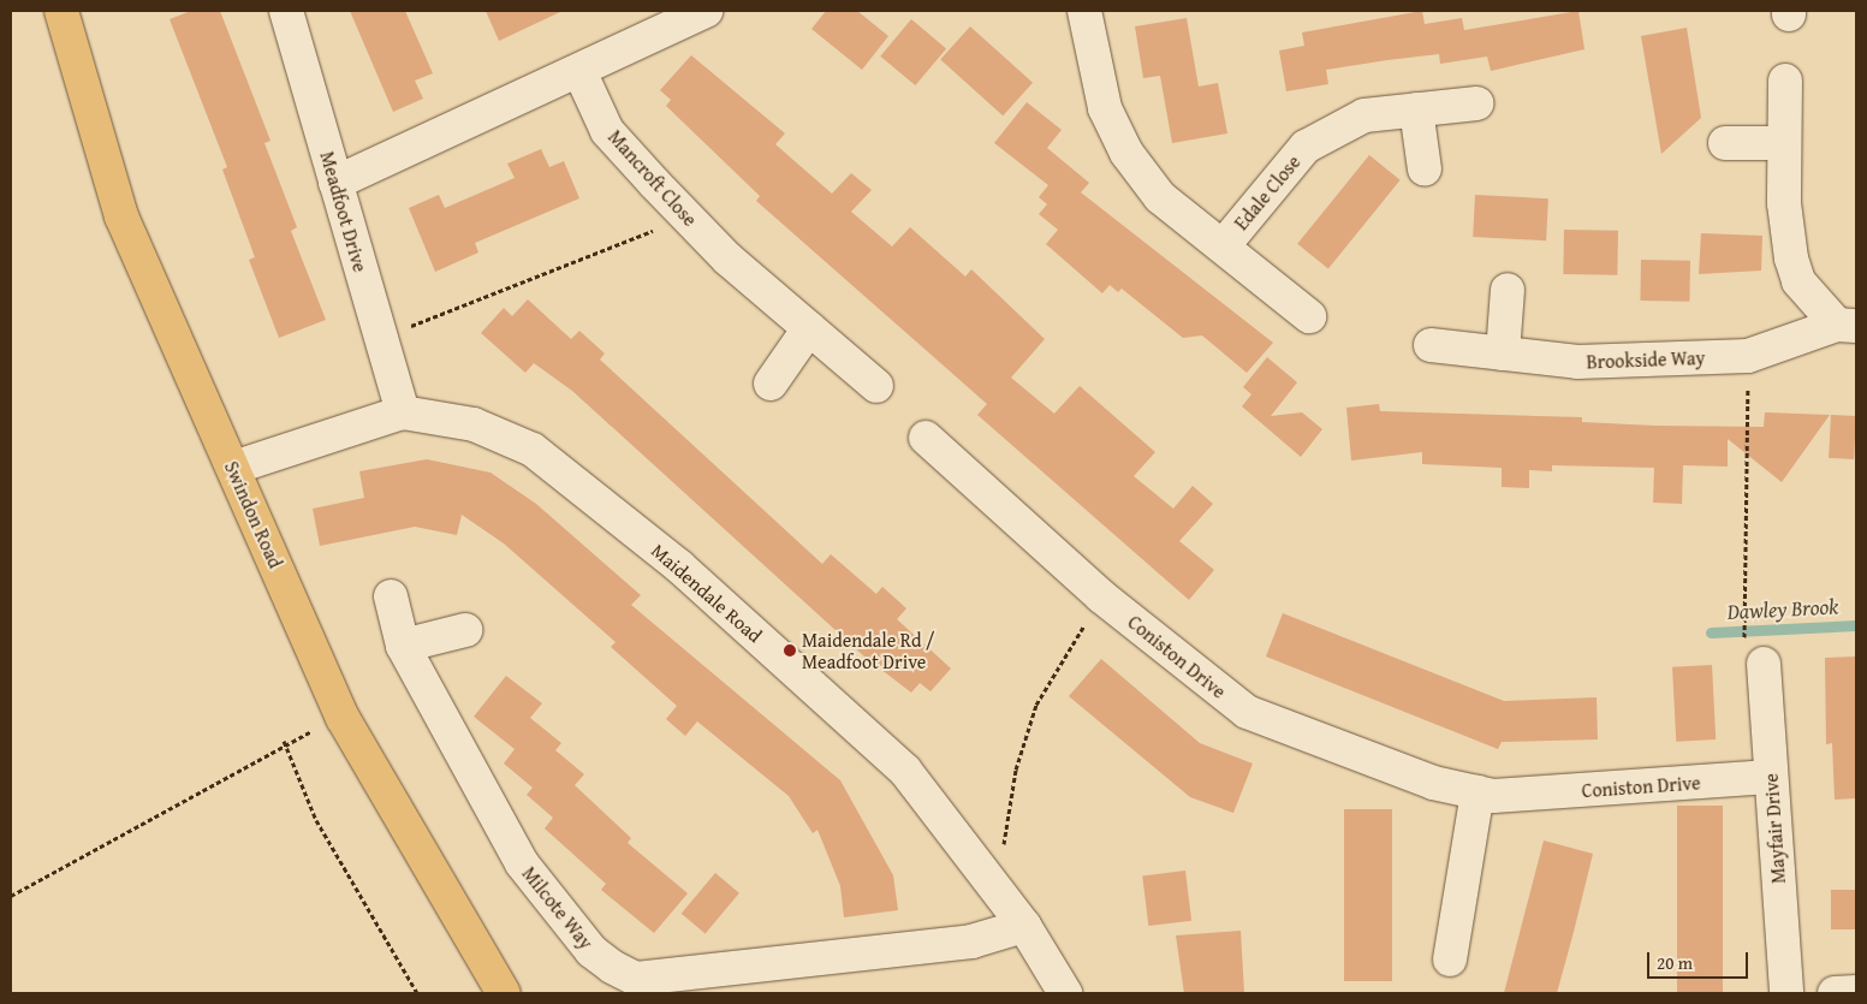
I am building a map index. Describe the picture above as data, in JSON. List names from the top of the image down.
{
  "streets": {
    "main road": ["Swindon Road"],
    "street": [
      "Mancroft Close",
      "Edale Close",
      "Meadfoot Drive",
      "Brookside Way",
      "Maidendale Road",
      "Coniston Drive",
      "Mayfair Drive",
      "Milcote Way"
    ]
  },
  "crossings": [
    ["Meadfoot Drive", "Maidendale Road"],
    ["Swindon Road", "Maidendale Road"],
    ["Maidendale Road", "Milcote Way"],
    ["Coniston Drive", "Mayfair Drive"]
  ],
  "water": ["Dawley Brook"],
  "places": ["Maidendale Rd / Meadfoot Drive"],
  "scale_bar": "20 m"
}
